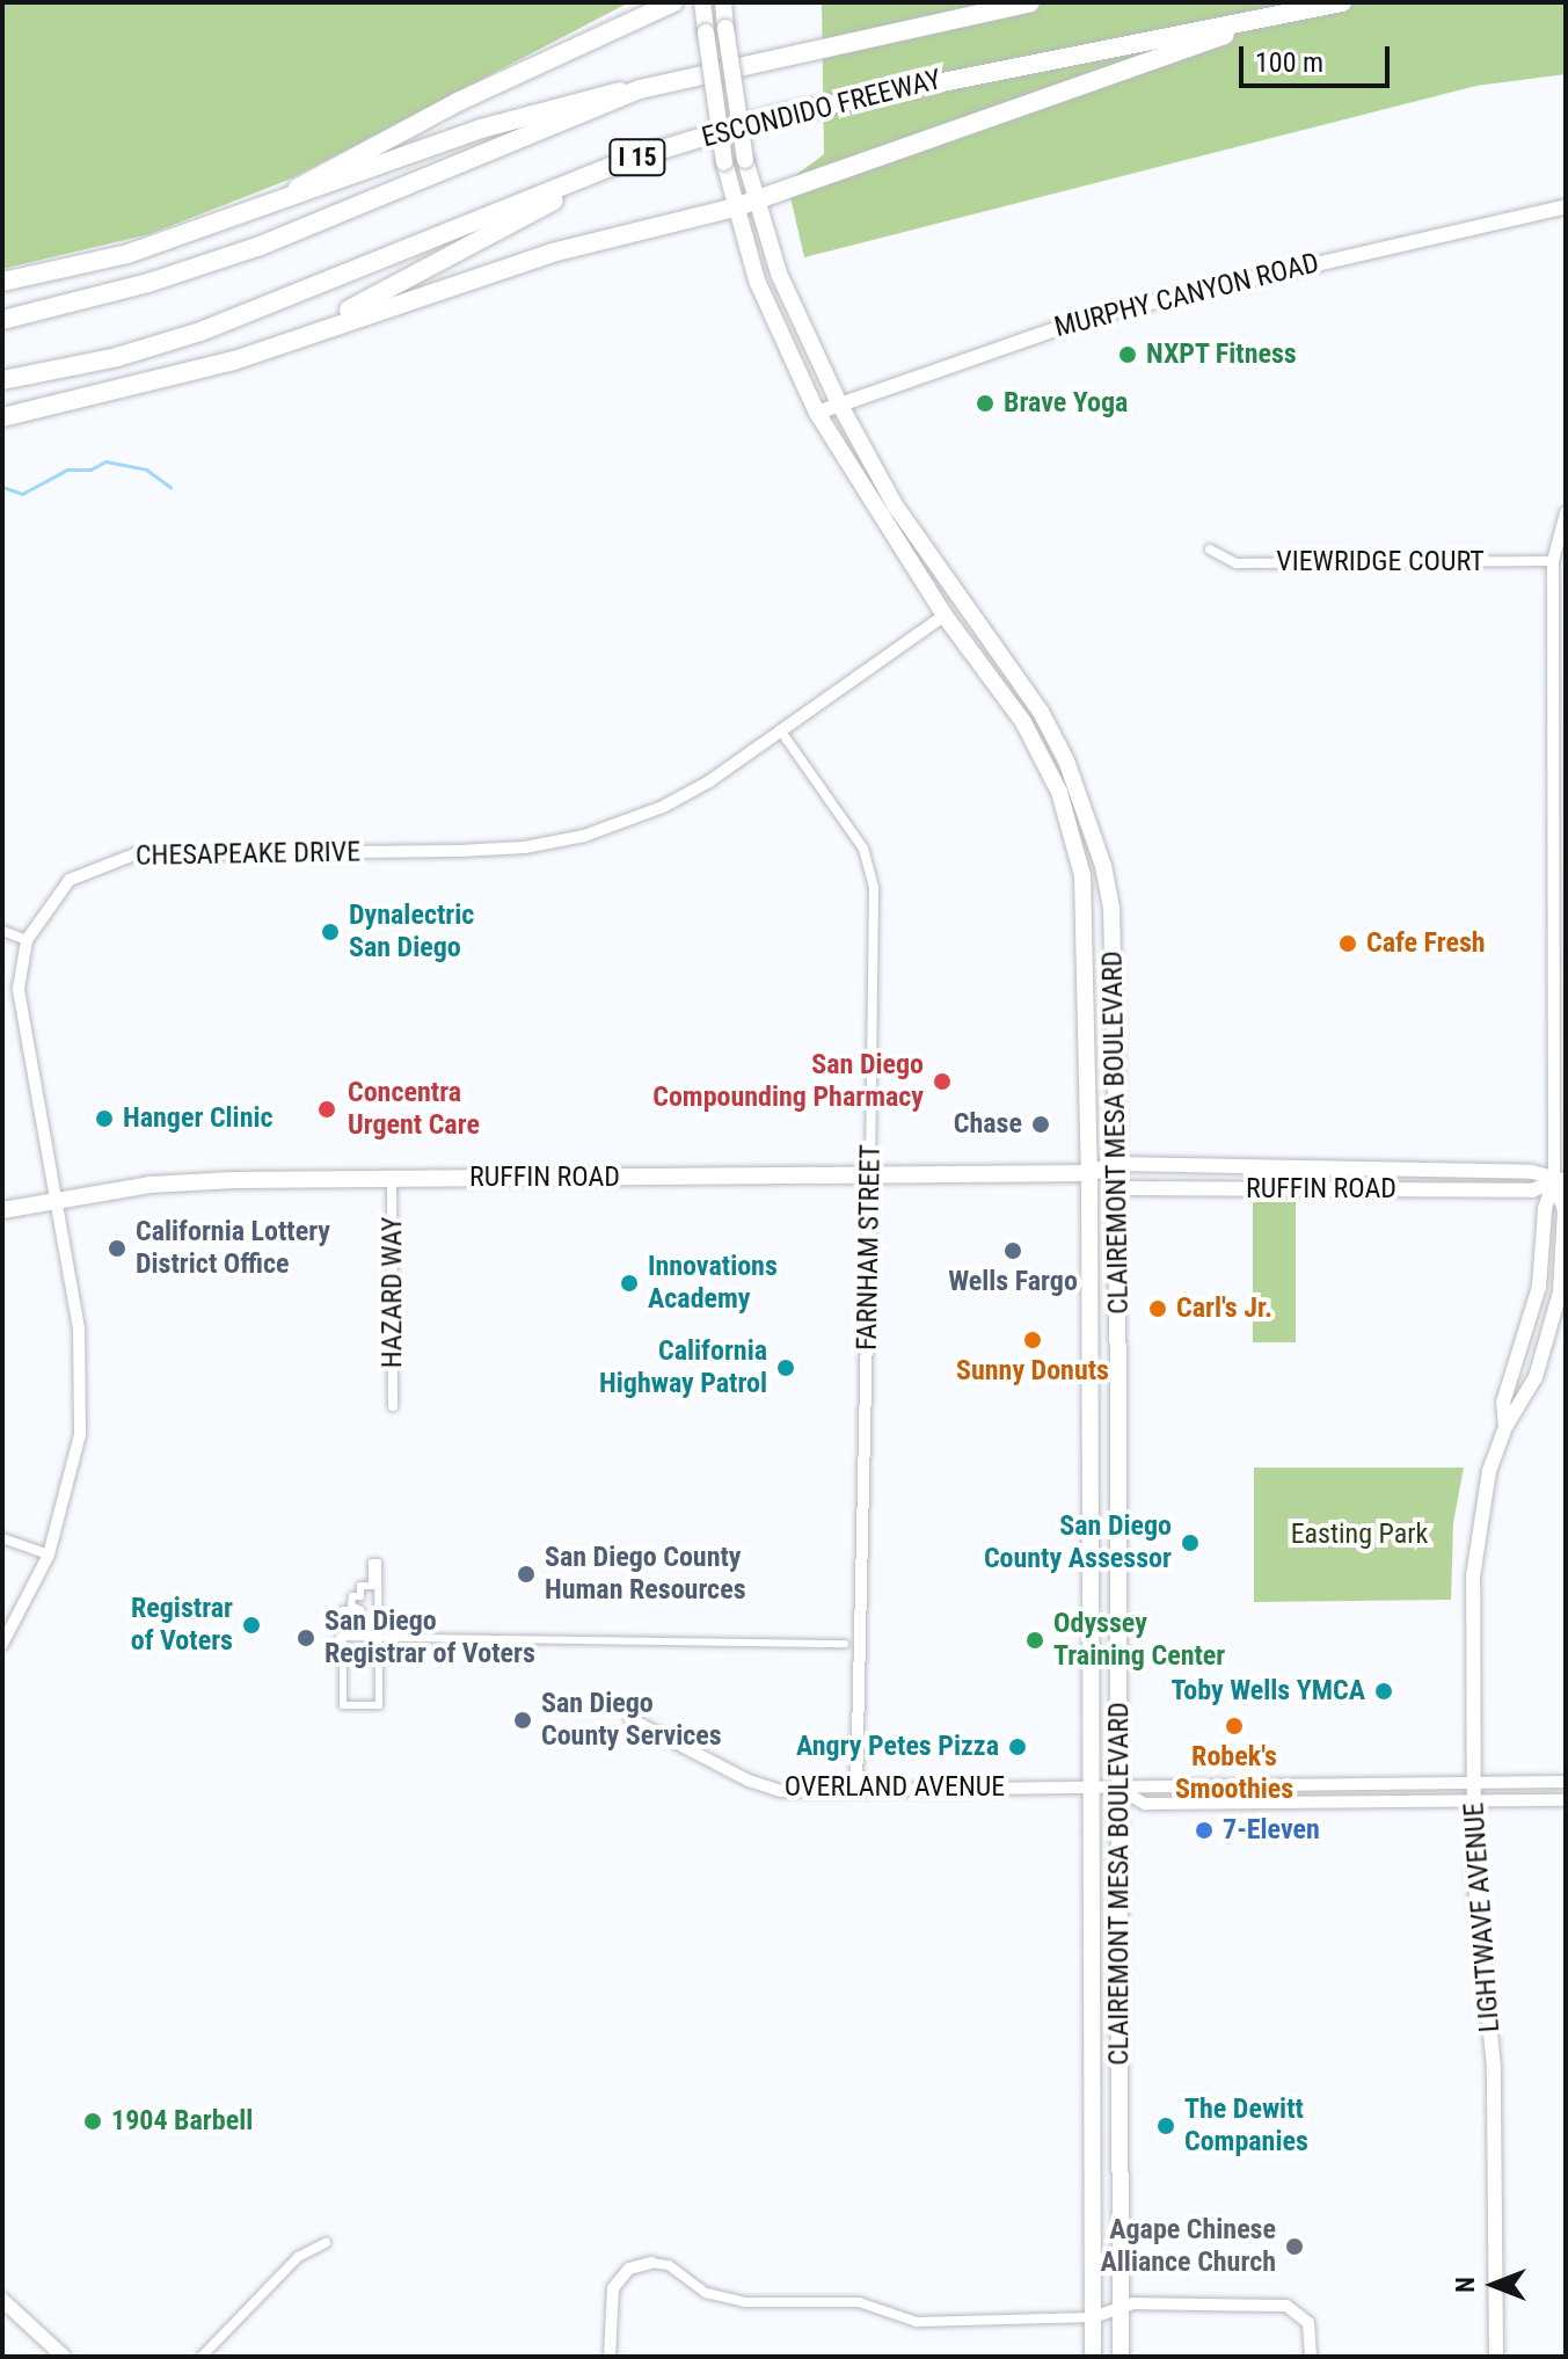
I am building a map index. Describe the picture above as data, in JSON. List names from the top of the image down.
{
  "streets": {
    "highway": ["ESCONDIDO FREEWAY", "I 15"],
    "main road": [
      "MURPHY CANYON ROAD",
      "CLAIREMONT MESA BOULEVARD",
      "RUFFIN ROAD",
      "LIGHTWAVE AVENUE"
    ],
    "street": [
      "VIEWRIDGE COURT",
      "CHESAPEAKE DRIVE",
      "FARNHAM STREET",
      "HAZARD WAY",
      "OVERLAND AVENUE"
    ]
  },
  "crossings": [
    ["MURPHY CANYON ROAD", "CLAIREMONT MESA BOULEVARD"],
    ["CHESAPEAKE DRIVE", "CLAIREMONT MESA BOULEVARD"],
    ["CHESAPEAKE DRIVE", "RUFFIN ROAD"],
    ["CHESAPEAKE DRIVE", "FARNHAM STREET"],
    ["CLAIREMONT MESA BOULEVARD", "RUFFIN ROAD"],
    ["CLAIREMONT MESA BOULEVARD", "OVERLAND AVENUE"],
    ["RUFFIN ROAD", "FARNHAM STREET"],
    ["RUFFIN ROAD", "HAZARD WAY"],
    ["RUFFIN ROAD", "LIGHTWAVE AVENUE"],
    ["FARNHAM STREET", "OVERLAND AVENUE"],
    ["OVERLAND AVENUE", "LIGHTWAVE AVENUE"]
  ],
  "parks": ["Easting Park"],
  "places": [
    "NXPT Fitness",
    "Brave Yoga",
    "Dynalectric San Diego",
    "Cafe Fresh",
    "San Diego Compounding Pharmacy",
    "Concentra Urgent Care",
    "Hanger Clinic",
    "Chase",
    "California Lottery District Office",
    "Wells Fargo",
    "Innovations Academy",
    "Carl's Jr.",
    "Sunny Donuts",
    "California Highway Patrol",
    "San Diego County Assessor",
    "San Diego County Human Resources",
    "Registrar of Voters",
    "San Diego Registrar of Voters",
    "Odyssey Training Center",
    "Toby Wells YMCA",
    "San Diego County Services",
    "Robek's Smoothies",
    "Angry Petes Pizza",
    "7-Eleven",
    "1904 Barbell",
    "The Dewitt Companies",
    "Agape Chinese Alliance Church"
  ],
  "scale_bar": "100 m",
  "north": "left"
}
